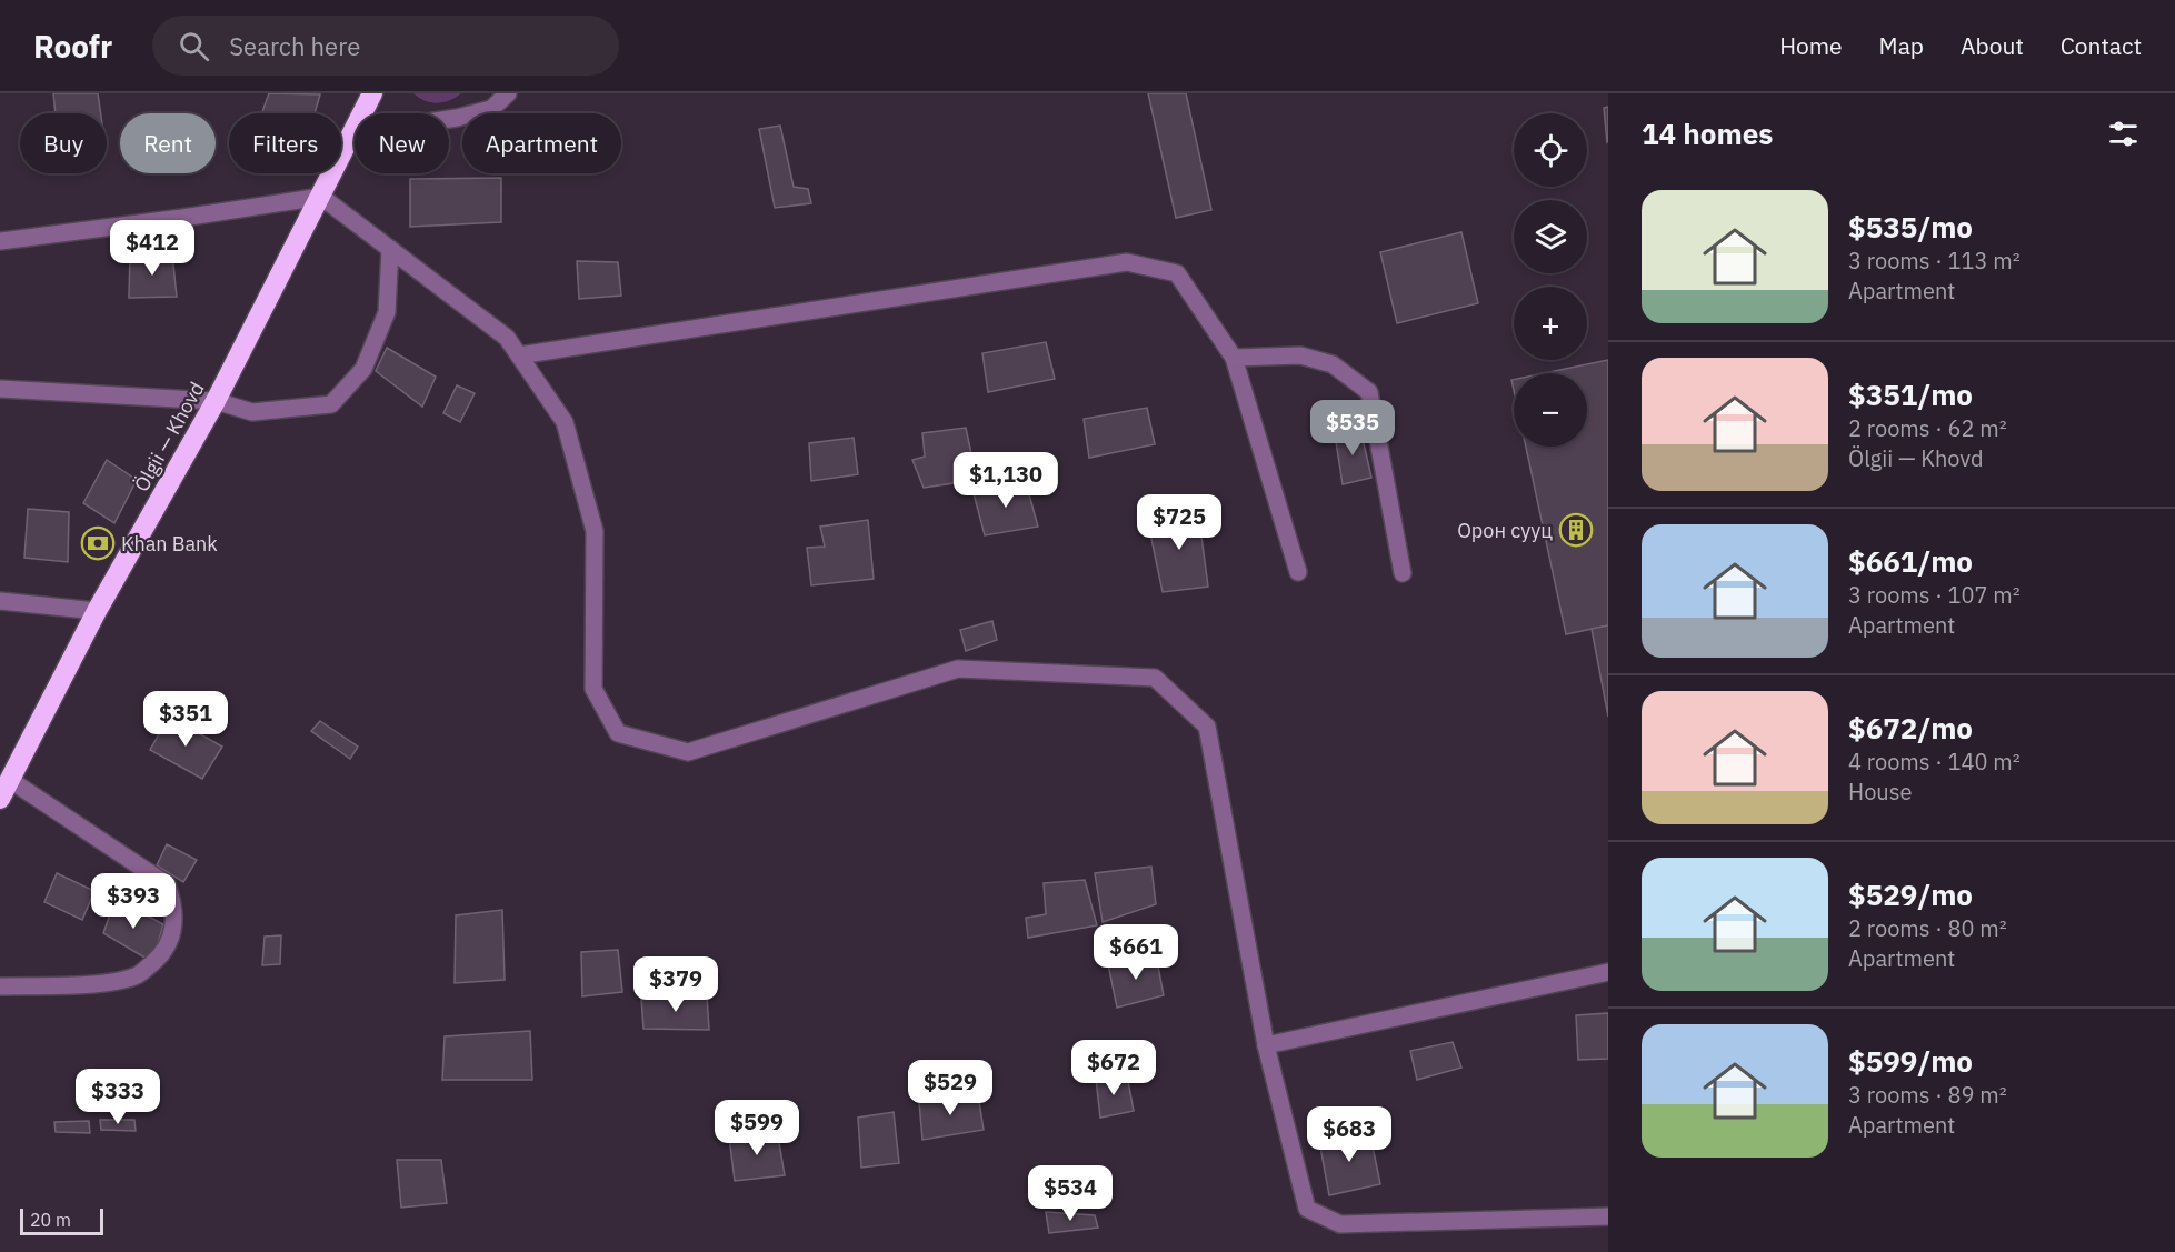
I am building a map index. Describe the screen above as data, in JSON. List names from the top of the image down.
{
  "streets": {
    "highway": ["Ölgii — Khovd"]
  },
  "places": {
    "building": ["Орон сууц"],
    "bank": ["Khan Bank"]
  },
  "scale_bar": "20 m",
  "page": {
    "header": "Roofr",
    "search": "Search here",
    "nav": [
      "Home",
      "Map",
      "About",
      "Contact"
    ],
    "heading": "14 homes",
    "map_buttons": ["+", "−"],
    "chip": [
      "Buy",
      "Rent",
      "Filters",
      "New",
      "Apartment"
    ],
    "list": [
      {
        "name": "$535/mo",
        "note": "3 rooms · 113 m² · Apartment"
      },
      {
        "name": "$351/mo",
        "note": "2 rooms · 62 m² · Ölgii — Khovd"
      },
      {
        "name": "$661/mo",
        "note": "3 rooms · 107 m² · Apartment"
      },
      {
        "name": "$672/mo",
        "note": "4 rooms · 140 m² · House"
      },
      {
        "name": "$529/mo",
        "note": "2 rooms · 80 m² · Apartment"
      },
      {
        "name": "$599/mo",
        "note": "3 rooms · 89 m² · Apartment"
      }
    ],
    "price": [
      "$412",
      "$535",
      "$1,130",
      "$725",
      "$351",
      "$393",
      "$661",
      "$379",
      "$672",
      "$529",
      "$333",
      "$599",
      "$683",
      "$534"
    ],
    "scale": "20 m"
  }
}
